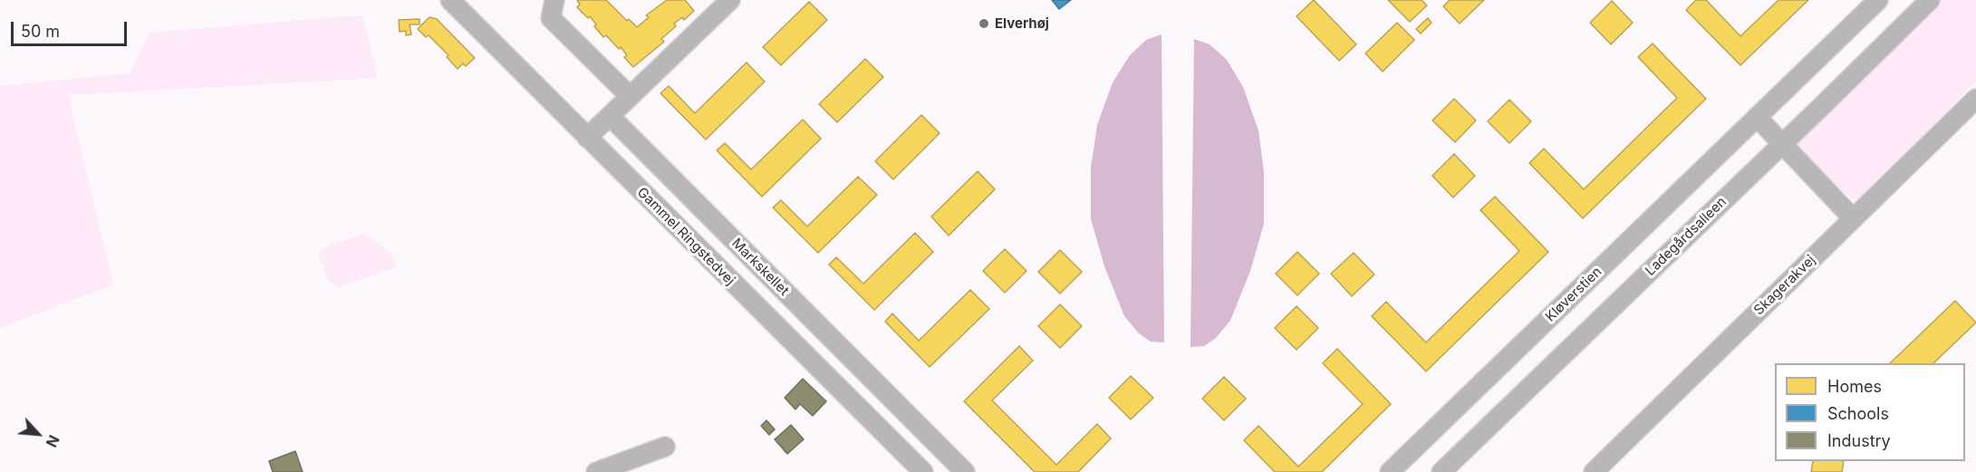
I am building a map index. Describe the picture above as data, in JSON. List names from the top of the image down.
{
  "streets": {
    "street": [
      "Gammel Ringstedvej",
      "Ladegårdsalleen",
      "Markskellet",
      "Skagerakvej",
      "Kløverstien"
    ]
  },
  "places": ["Elverhøj"],
  "legend": ["Homes", "Schools", "Industry"],
  "scale_bar": "50 m",
  "north": "bottom right"
}
